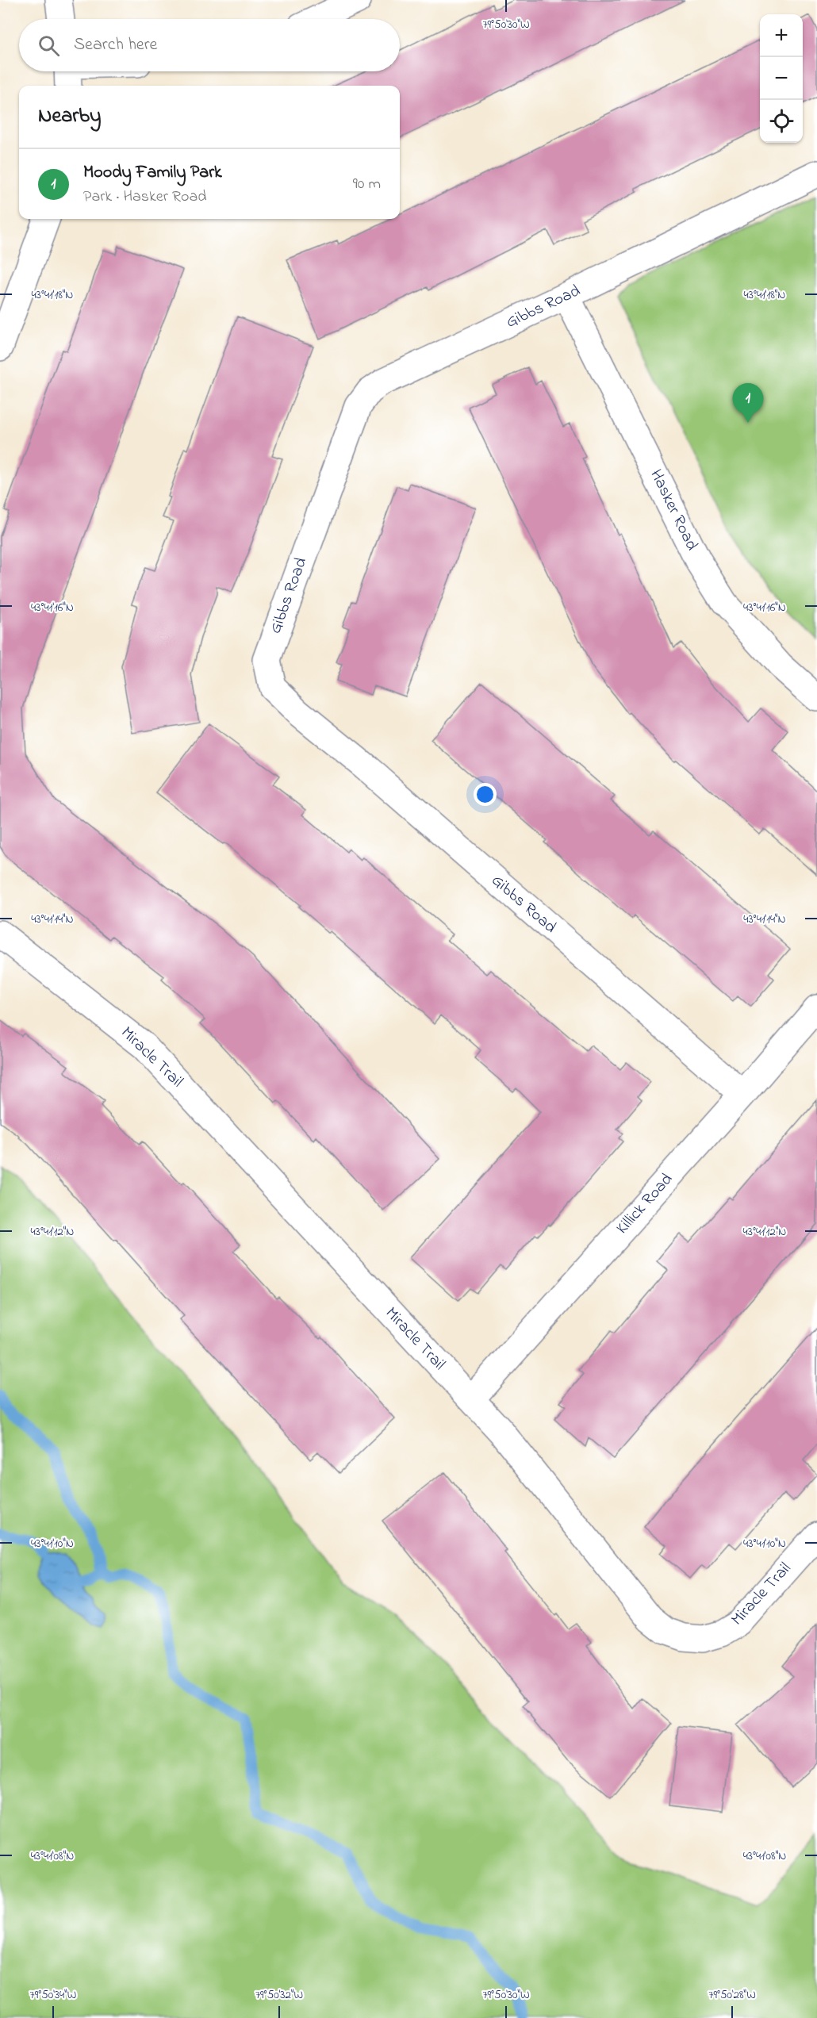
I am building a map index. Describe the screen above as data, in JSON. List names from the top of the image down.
{
  "streets": {
    "street": [
      "Gibbs Road",
      "Hasker Road",
      "Miracle Trail",
      "Killick Road"
    ]
  },
  "crossings": [
    ["Gibbs Road", "Hasker Road"],
    ["Gibbs Road", "Killick Road"],
    ["Miracle Trail", "Killick Road"]
  ],
  "page": {
    "map_buttons": ["+", "−"],
    "search": "Search here",
    "heading": "Nearby",
    "list": [
      {
        "mark": "1",
        "name": "Moody Family Park",
        "note": "Park · Hasker Road",
        "value": "90 m"
      }
    ],
    "pins": "1"
  },
  "coordinates": [
    "79°50'30\"W",
    "43°41'18\"N",
    "43°41'16\"N",
    "43°41'14\"N",
    "43°41'12\"N",
    "43°41'10\"N",
    "43°41'08\"N",
    "79°50'34\"W",
    "79°50'32\"W",
    "79°50'28\"W"
  ]
}
